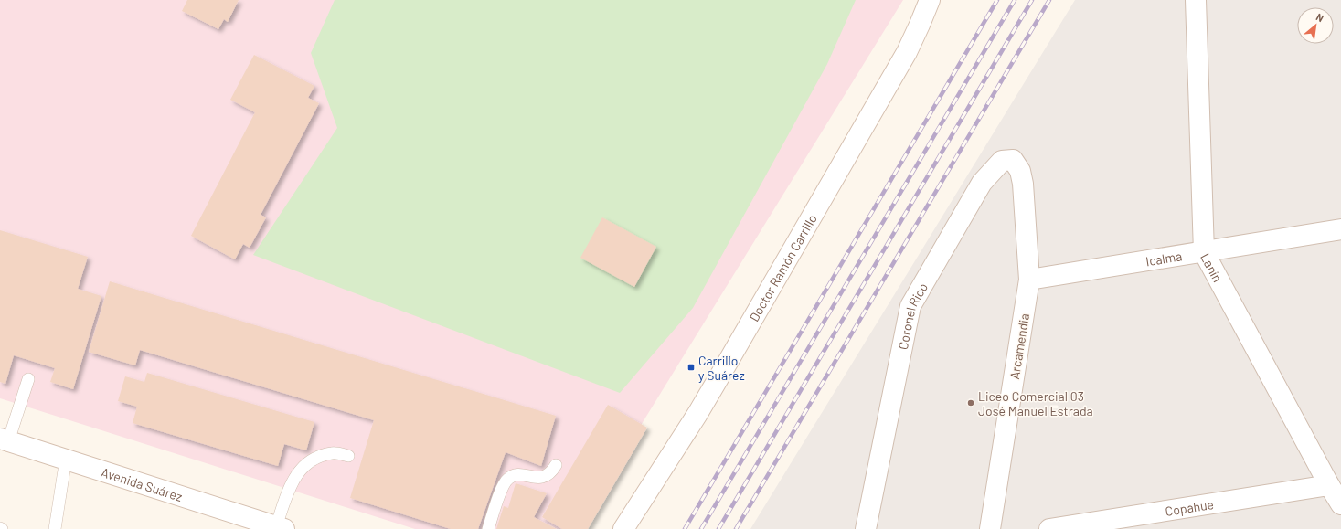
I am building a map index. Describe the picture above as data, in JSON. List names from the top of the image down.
{
  "streets": {
    "street": [
      "Icalma",
      "Lanín",
      "Doctor Ramón Carrillo",
      "Coronel Rico",
      "Arcamendia",
      "Avenida Suárez",
      "Copahue"
    ]
  },
  "crossings": [
    ["Icalma", "Lanín"],
    ["Icalma", "Arcamendia"],
    ["Lanín", "Copahue"],
    ["Coronel Rico", "Arcamendia"]
  ],
  "places": {
    "transit": ["Carrillo y Suárez"],
    "other": ["Liceo Comercial 03 José Manuel Estrada"]
  },
  "north": "top right"
}
